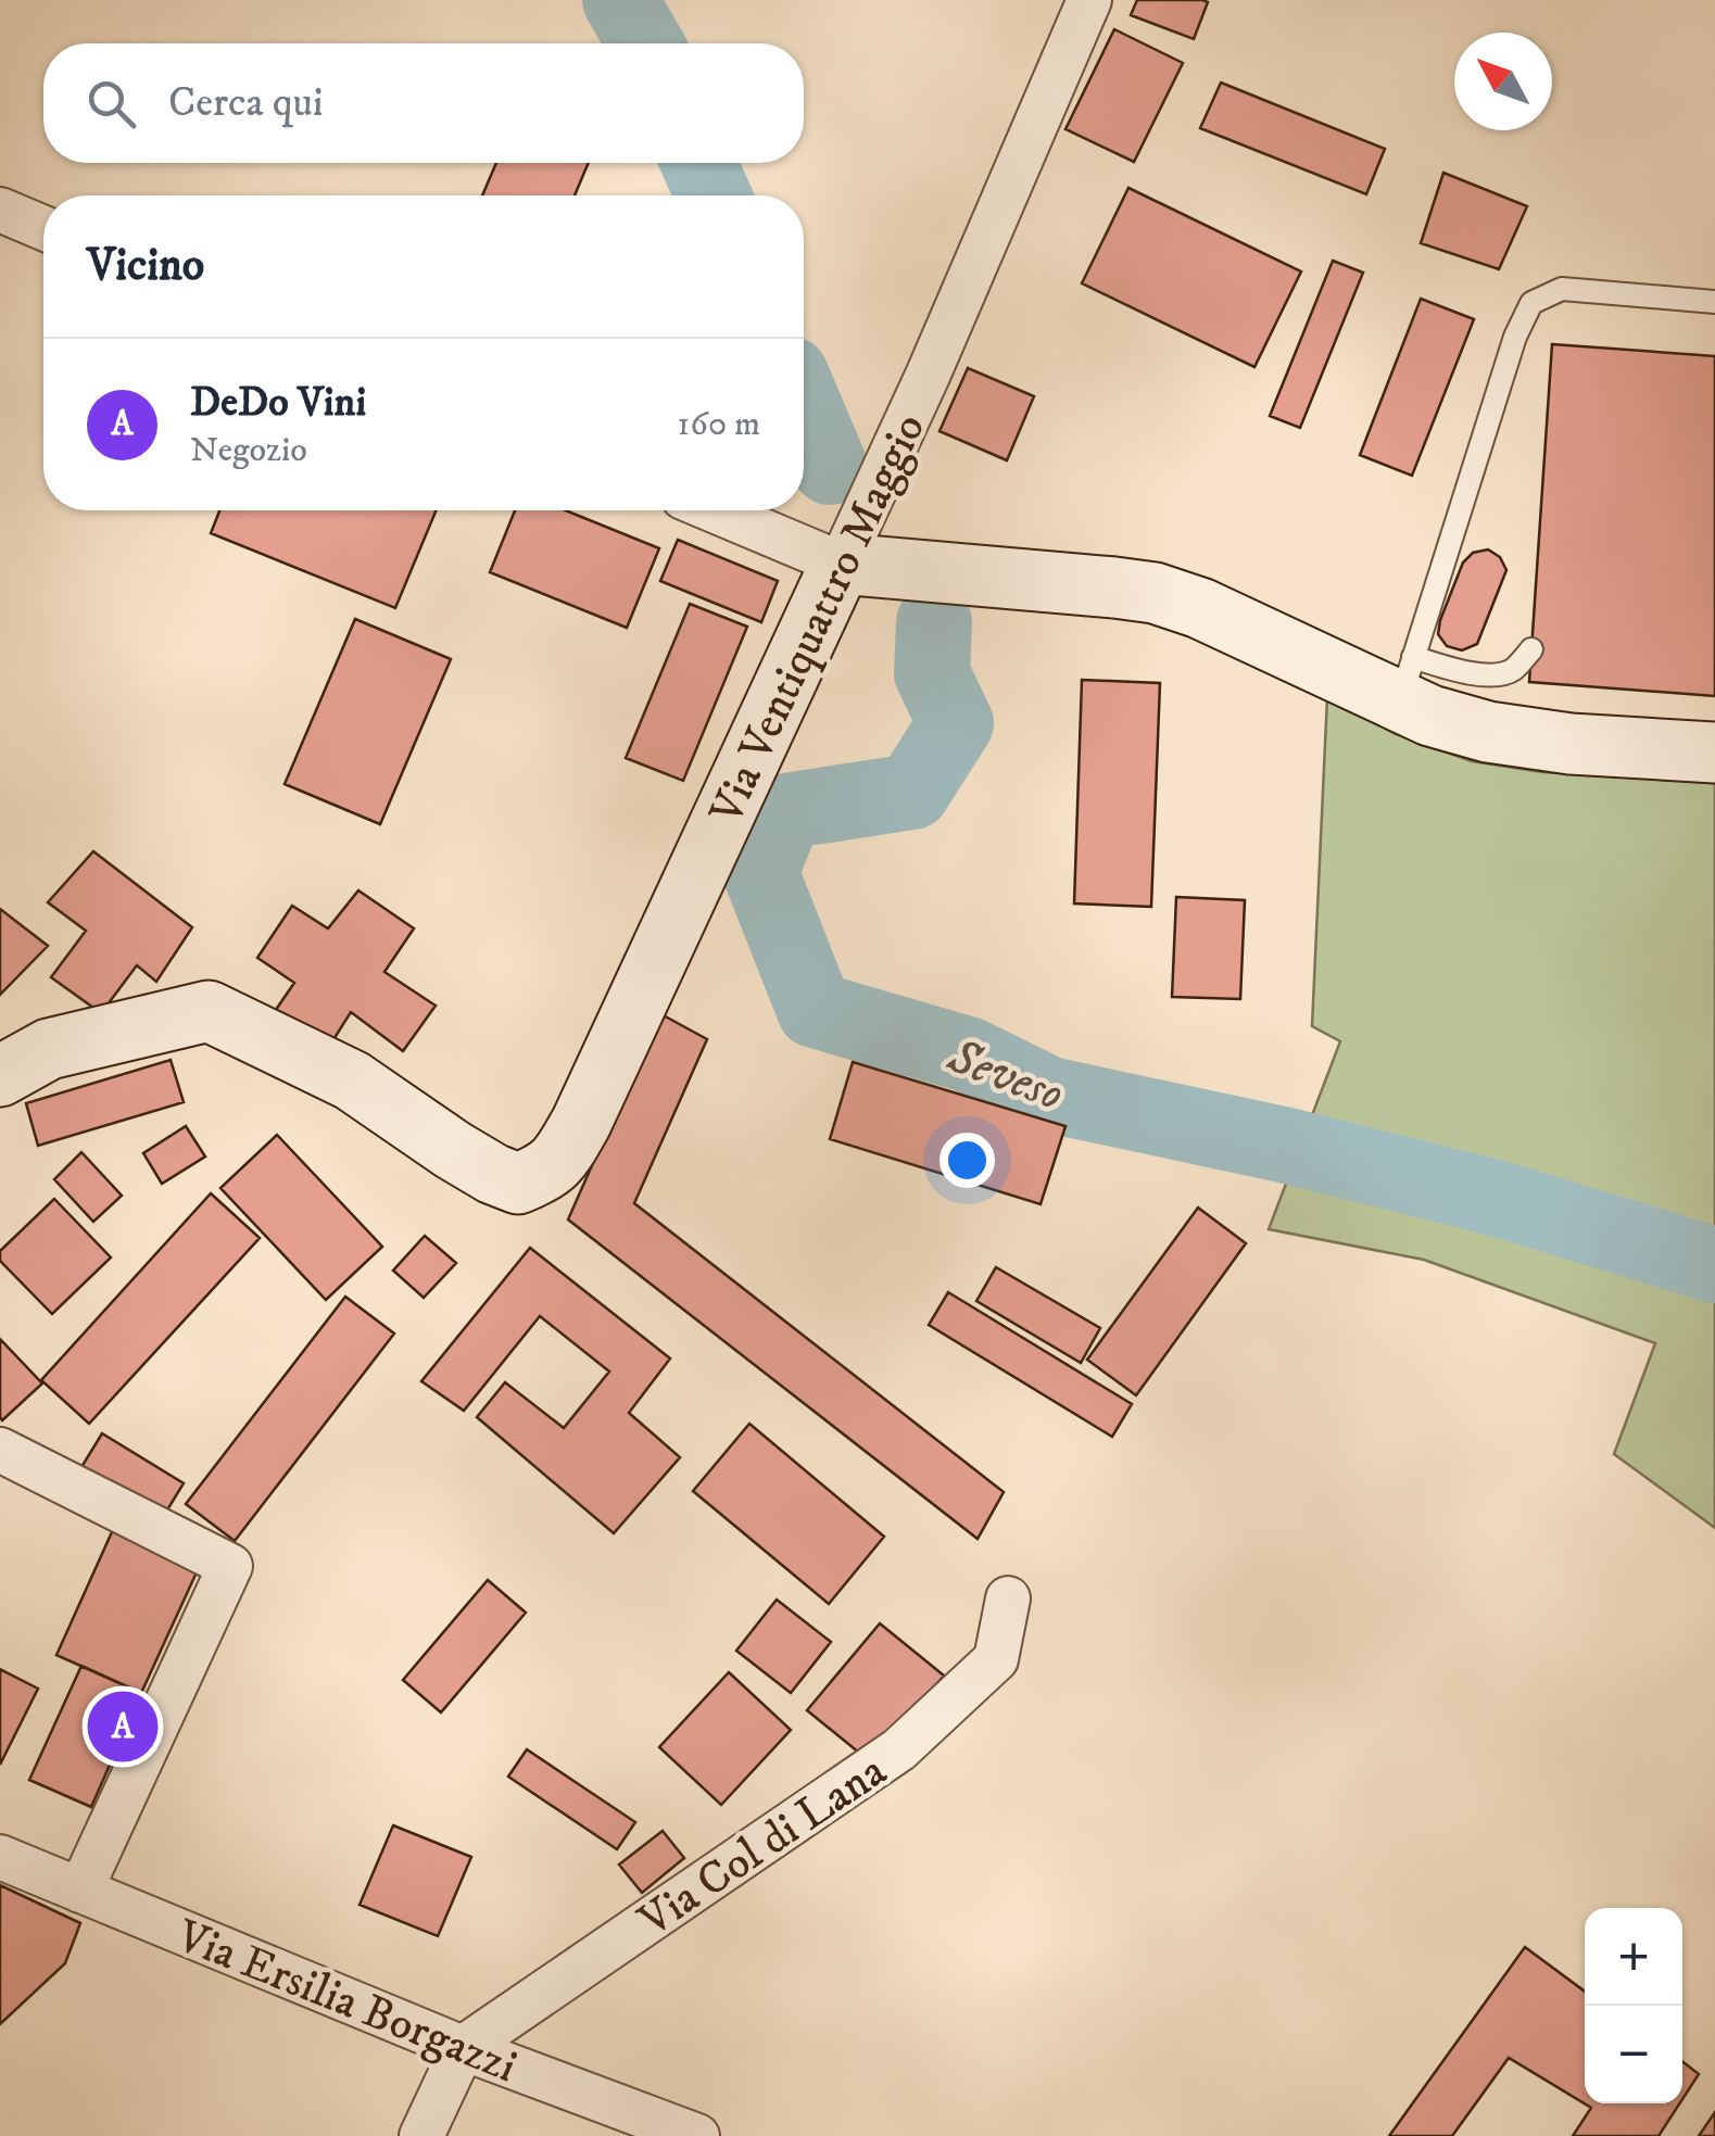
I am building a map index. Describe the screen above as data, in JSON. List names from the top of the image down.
{
  "streets": {
    "street": ["Via Ventiquattro Maggio", "Via Col di Lana", "Via Ersilia Borgazzi"]
  },
  "crossings": [
    ["Via Col di Lana", "Via Ersilia Borgazzi"]
  ],
  "water": ["Seveso"],
  "north": "top left",
  "page": {
    "search": "Cerca qui",
    "heading": "Vicino",
    "list": [
      {
        "mark": "A",
        "name": "DeDo Vini",
        "note": "Negozio",
        "value": "160 m"
      }
    ],
    "pins": "A",
    "map_buttons": ["+", "−"]
  }
}
